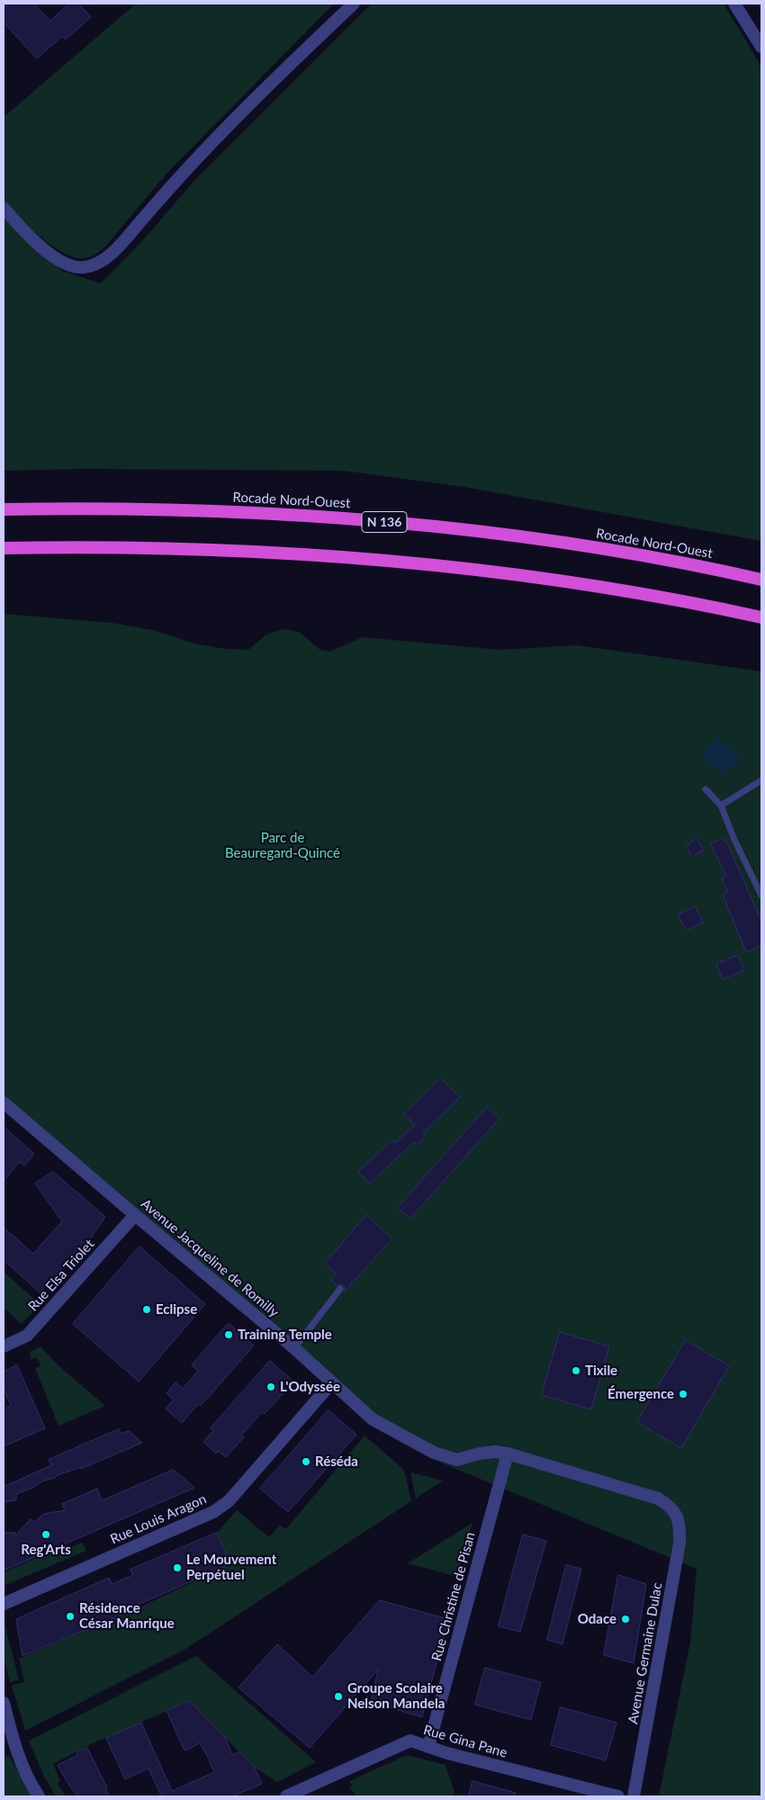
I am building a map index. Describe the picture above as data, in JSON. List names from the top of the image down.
{
  "streets": {
    "highway": ["Rocade Nord-Ouest", "N 136"],
    "street": [
      "Avenue Jacqueline de Romilly",
      "Rue Elsa Triolet",
      "Rue Louis Aragon",
      "Rue Christine de Pisan",
      "Avenue Germaine Dulac",
      "Rue Gina Pane"
    ]
  },
  "crossings": [
    ["Avenue Jacqueline de Romilly", "Rue Elsa Triolet"],
    ["Avenue Jacqueline de Romilly", "Rue Louis Aragon"],
    ["Avenue Jacqueline de Romilly", "Rue Christine de Pisan"],
    ["Avenue Jacqueline de Romilly", "Avenue Germaine Dulac"],
    ["Rue Christine de Pisan", "Rue Gina Pane"]
  ],
  "parks": ["Parc de Beauregard-Quincé"],
  "places": [
    "Eclipse",
    "Training Temple",
    "Tixile",
    "L'Odyssée",
    "Émergence",
    "Réséda",
    "Reg'Arts",
    "Le Mouvement Perpétuel",
    "Résidence César Manrique",
    "Odace",
    "Groupe Scolaire Nelson Mandela"
  ]
}
